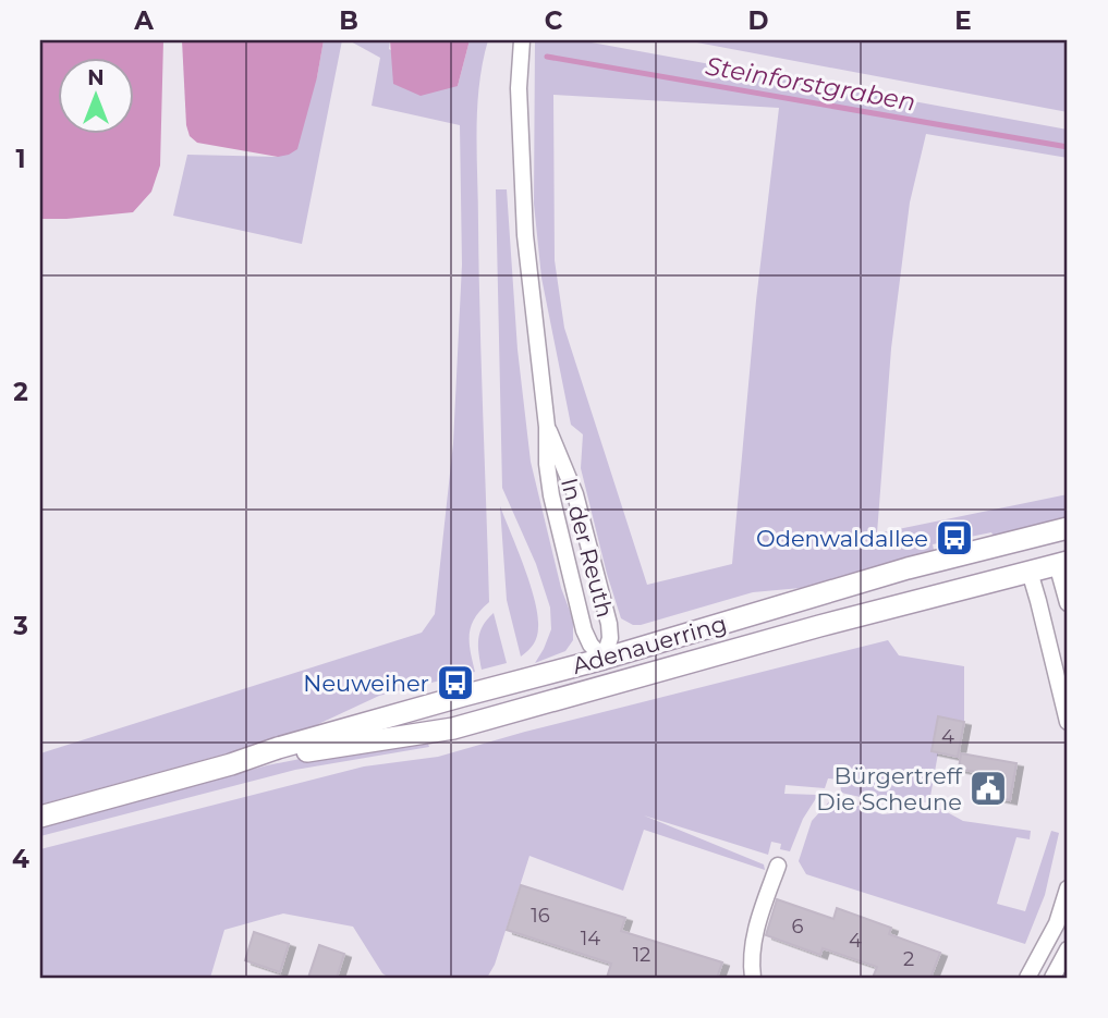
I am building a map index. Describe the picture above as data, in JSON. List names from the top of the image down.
{
  "streets": {
    "main road": ["Adenauerring"],
    "street": ["In der Reuth"]
  },
  "crossings": [
    ["In der Reuth", "Adenauerring"]
  ],
  "water": ["Steinforstgraben"],
  "places": {
    "bus stop": ["Odenwaldallee", "Neuweiher"],
    "public building": ["Bürgertreff Die Scheune"]
  },
  "house_numbers": [
    "4",
    "16",
    "6",
    "14",
    "4",
    "12",
    "2"
  ],
  "north": "top",
  "grid": {
    "columns": [
      "A",
      "B",
      "C",
      "D",
      "E"
    ],
    "rows": [
      "1",
      "2",
      "3",
      "4"
    ]
  }
}
